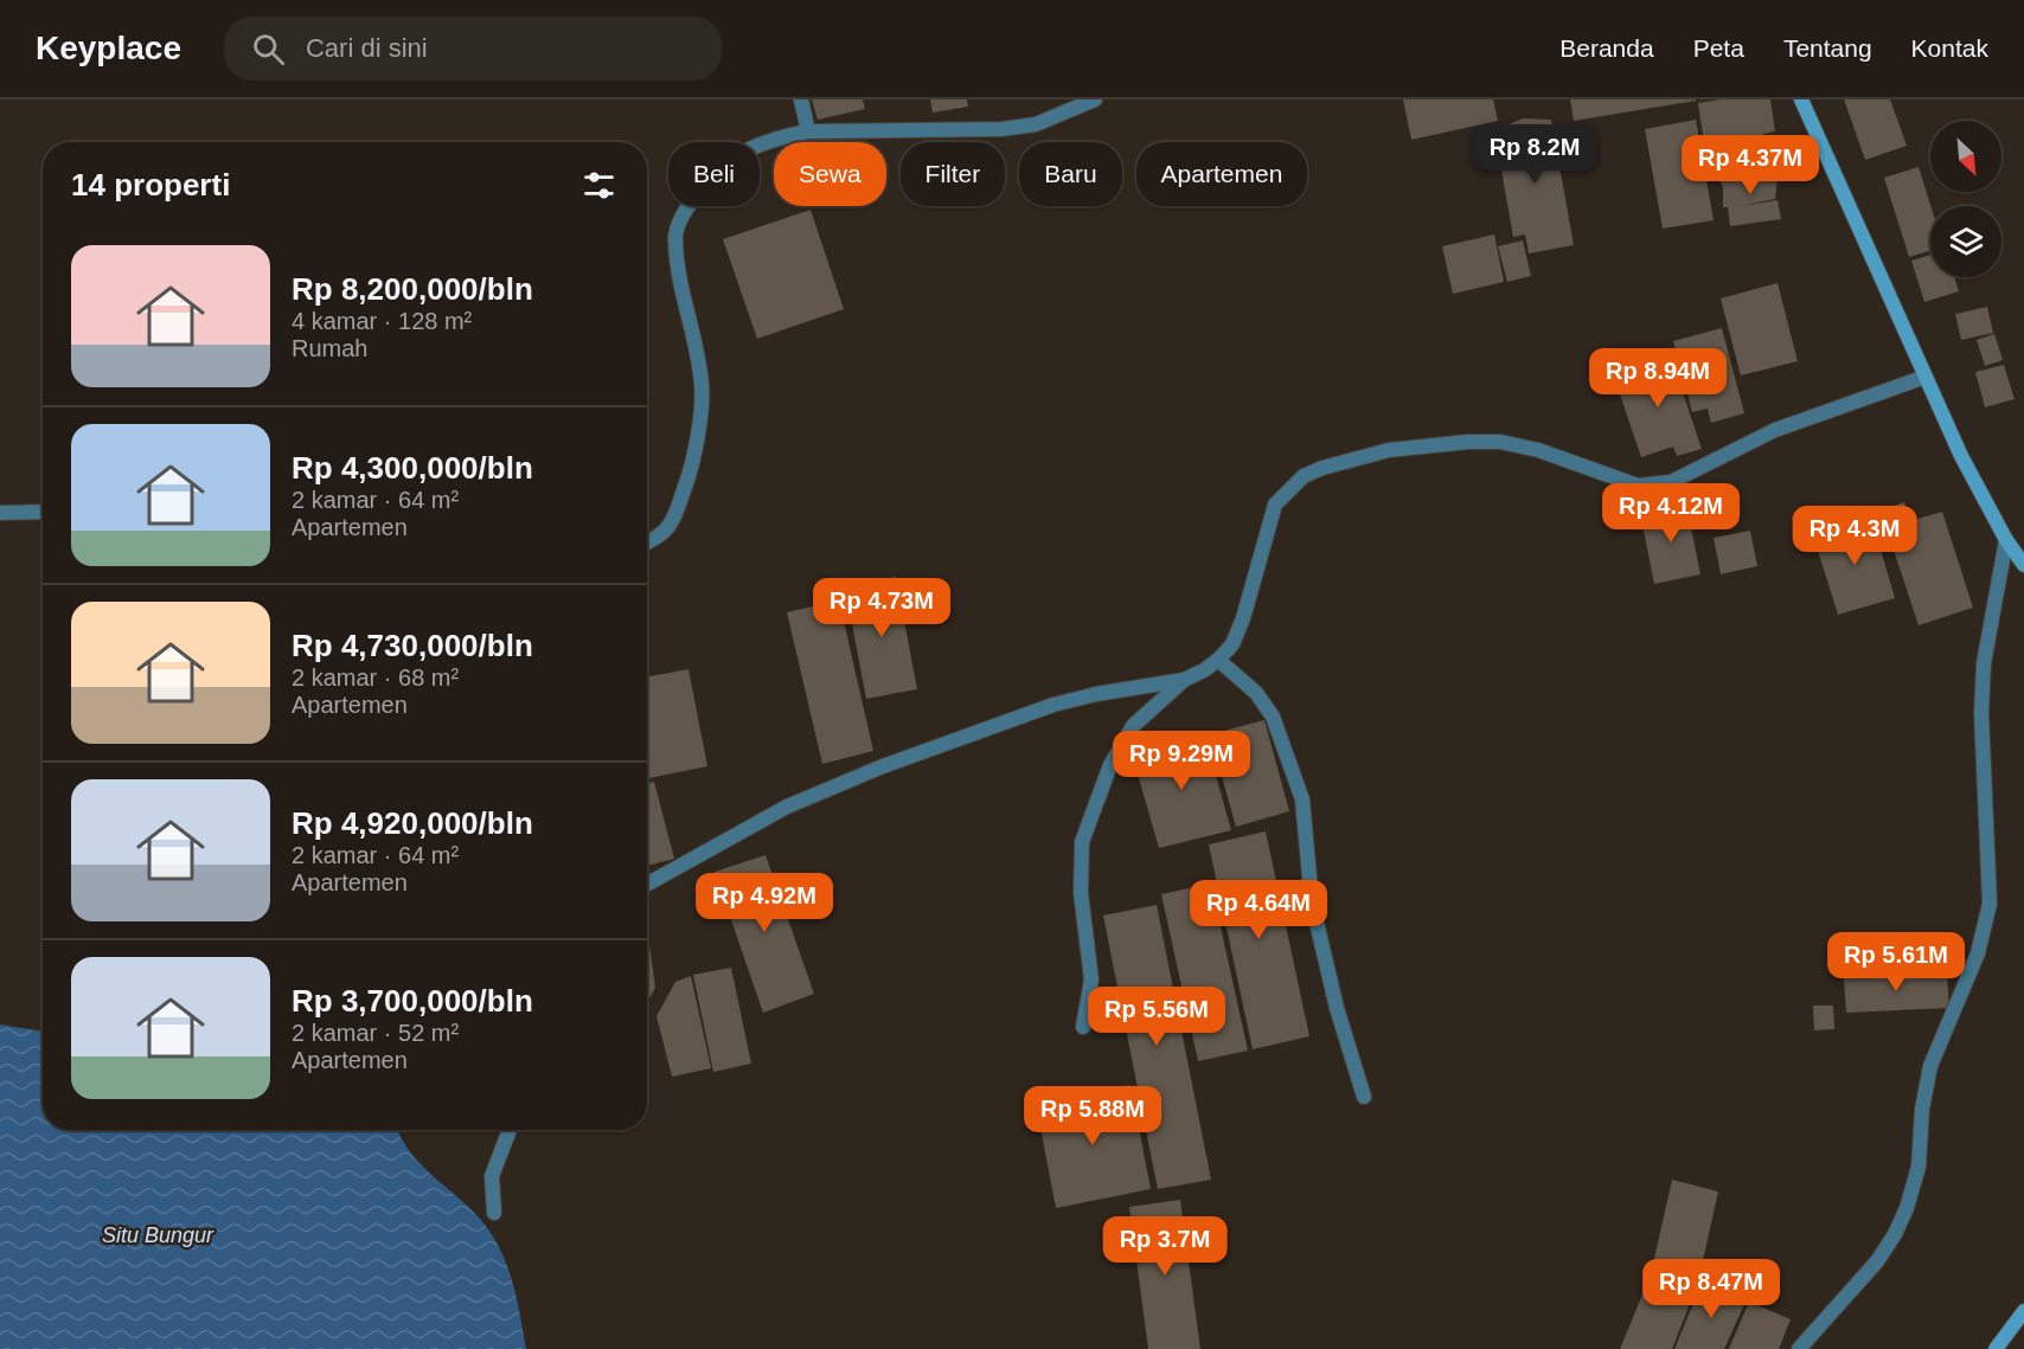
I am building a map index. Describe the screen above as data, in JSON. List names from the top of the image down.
{
  "water": ["Situ Bungur"],
  "north": "bottom right",
  "page": {
    "header": "Keyplace",
    "search": "Cari di sini",
    "nav": [
      "Beranda",
      "Peta",
      "Tentang",
      "Kontak"
    ],
    "price": [
      "Rp 8.2M",
      "Rp 4.37M",
      "Rp 8.94M",
      "Rp 4.12M",
      "Rp 4.3M",
      "Rp 4.73M",
      "Rp 9.29M",
      "Rp 4.92M",
      "Rp 4.64M",
      "Rp 5.61M",
      "Rp 5.56M",
      "Rp 5.88M",
      "Rp 3.7M",
      "Rp 8.47M"
    ],
    "chip": [
      "Beli",
      "Sewa",
      "Filter",
      "Baru",
      "Apartemen"
    ],
    "heading": "14 properti",
    "list": [
      {
        "name": "Rp 8,200,000/bln",
        "note": "4 kamar · 128 m² · Rumah"
      },
      {
        "name": "Rp 4,300,000/bln",
        "note": "2 kamar · 64 m² · Apartemen"
      },
      {
        "name": "Rp 4,730,000/bln",
        "note": "2 kamar · 68 m² · Apartemen"
      },
      {
        "name": "Rp 4,920,000/bln",
        "note": "2 kamar · 64 m² · Apartemen"
      },
      {
        "name": "Rp 3,700,000/bln",
        "note": "2 kamar · 52 m² · Apartemen"
      }
    ]
  }
}
